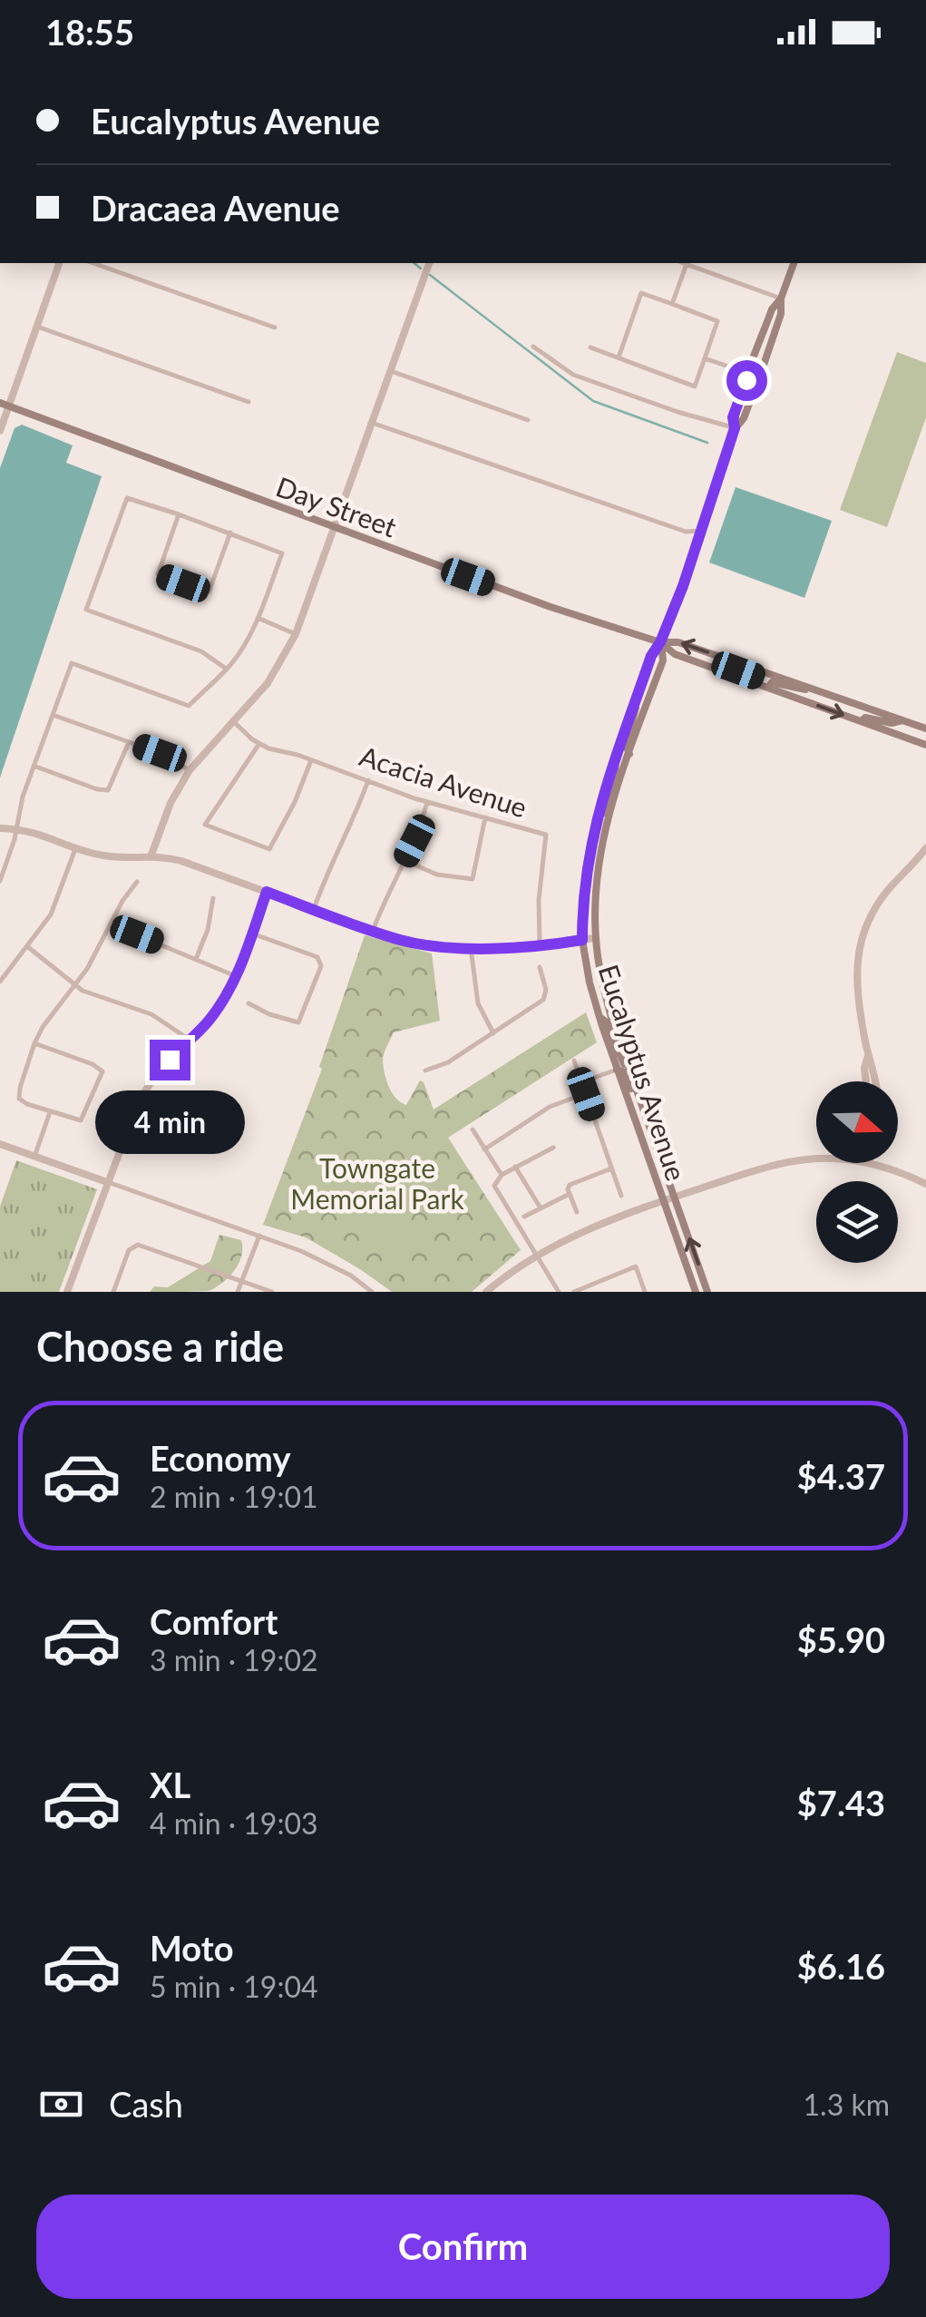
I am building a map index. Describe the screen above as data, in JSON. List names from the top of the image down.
{
  "streets": {
    "main road": ["Day Street", "Eucalyptus Avenue"],
    "street": ["Acacia Avenue"]
  },
  "crossings": [
    ["Day Street", "Eucalyptus Avenue"]
  ],
  "parks": ["Towngate Memorial Park"],
  "north": "right",
  "page": {
    "status": "18:55",
    "banner": ["Eucalyptus Avenue", "Dracaea Avenue"],
    "bubble": "4 min",
    "heading": "Choose a ride",
    "list": [
      {
        "name": "Economy",
        "note": "2 min · 19:01",
        "value": "$4.37"
      },
      {
        "name": "Comfort",
        "note": "3 min · 19:02",
        "value": "$5.90"
      },
      {
        "name": "XL",
        "note": "4 min · 19:03",
        "value": "$7.43"
      },
      {
        "name": "Moto",
        "note": "5 min · 19:04",
        "value": "$6.16"
      }
    ],
    "pay": ["Cash", "1.3 km"],
    "buttons": "Confirm"
  }
}
